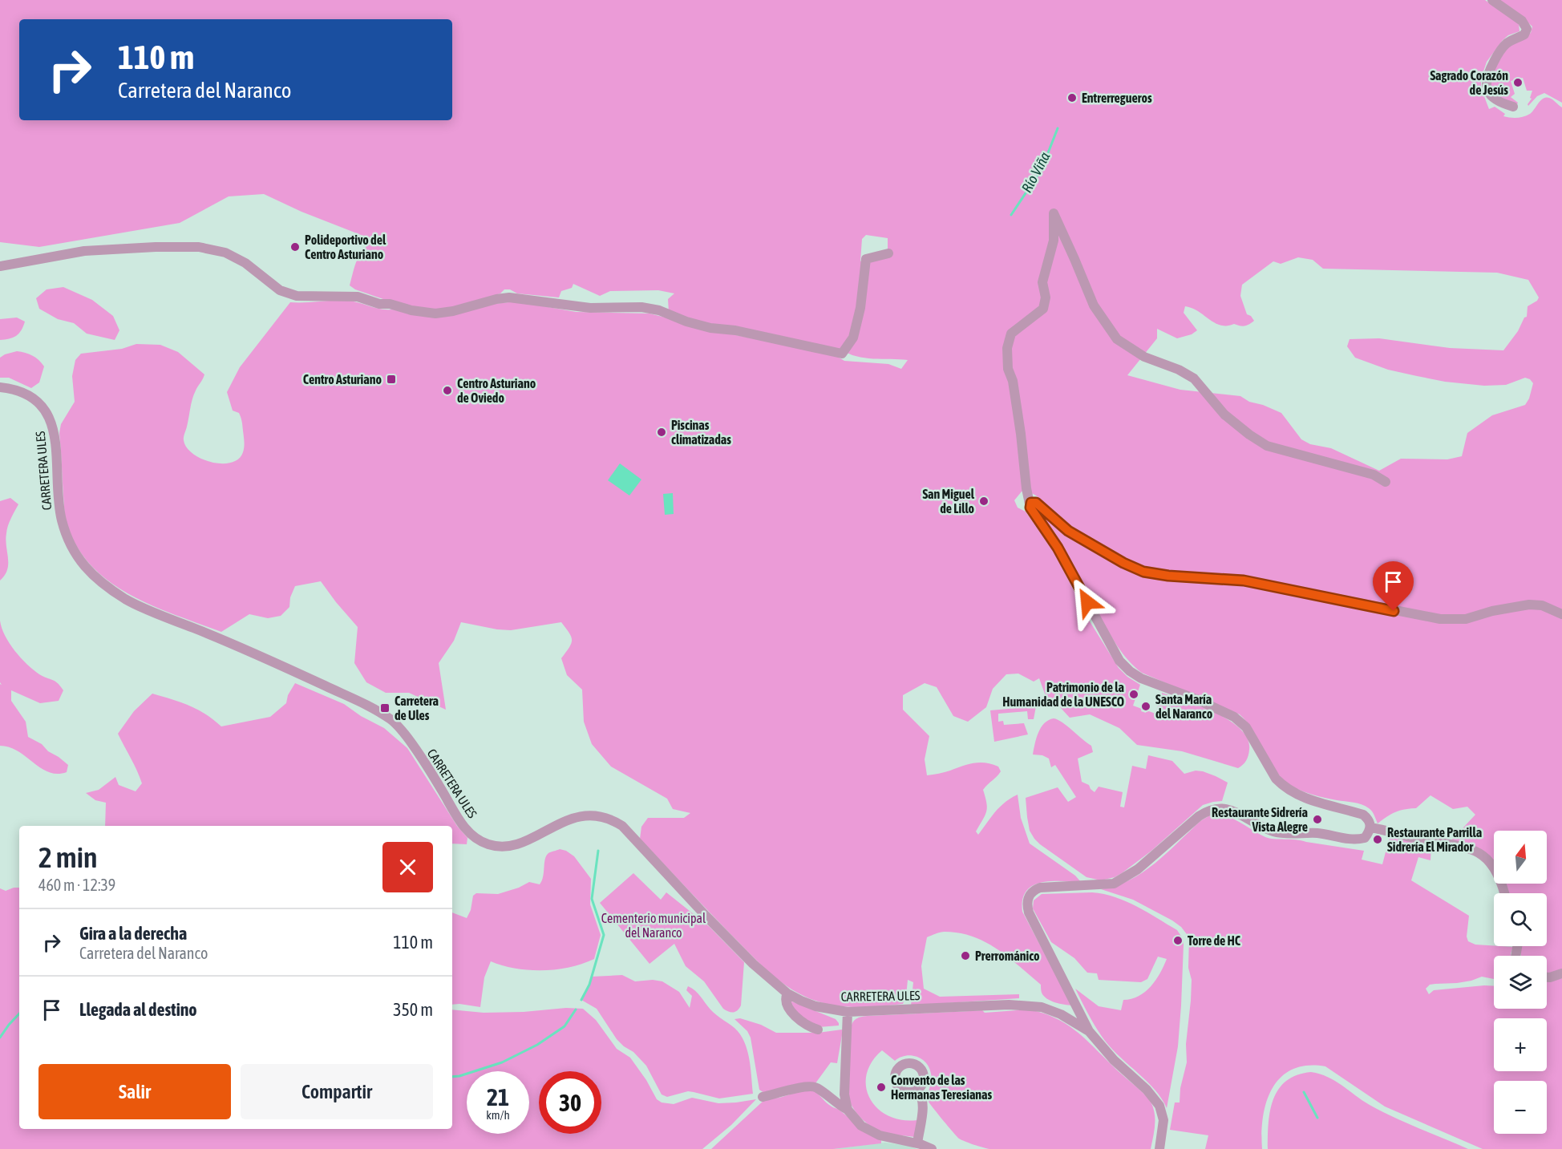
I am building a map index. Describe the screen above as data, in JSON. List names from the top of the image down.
{
  "streets": {
    "street": ["CARRETERA ULES"]
  },
  "water": ["Río Viña"],
  "parks": ["Cementerio municipal del Naranco"],
  "places": {
    "other": [
      "Sagrado Corazón de Jesús",
      "Entrerregueros",
      "Polideportivo del Centro Asturiano",
      "Centro Asturiano de Oviedo",
      "Piscinas climatizadas",
      "San Miguel de Lillo",
      "Patrimonio de la Humanidad de la UNESCO",
      "Santa María del Naranco",
      "Restaurante Sidrería Vista Alegre",
      "Restaurante Parrilla Sidrería El Mirador",
      "Torre de HC",
      "Prerrománico",
      "Convento de las Hermanas Teresianas"
    ],
    "transit": ["Centro Asturiano", "Carretera de Ules"]
  },
  "north": "top",
  "page": {
    "turn": ["110 m", "Carretera del Naranco"],
    "heading": ["2 min", "460 m · 12:39"],
    "map_buttons": ["+", "−"],
    "list": [
      {
        "name": "Gira a la derecha",
        "note": "Carretera del Naranco",
        "value": "110 m"
      },
      {
        "name": "Llegada al destino",
        "value": "350 m"
      }
    ],
    "buttons": ["Salir", "Compartir"],
    "speed": "21 km/h",
    "limit": "30"
  }
}
